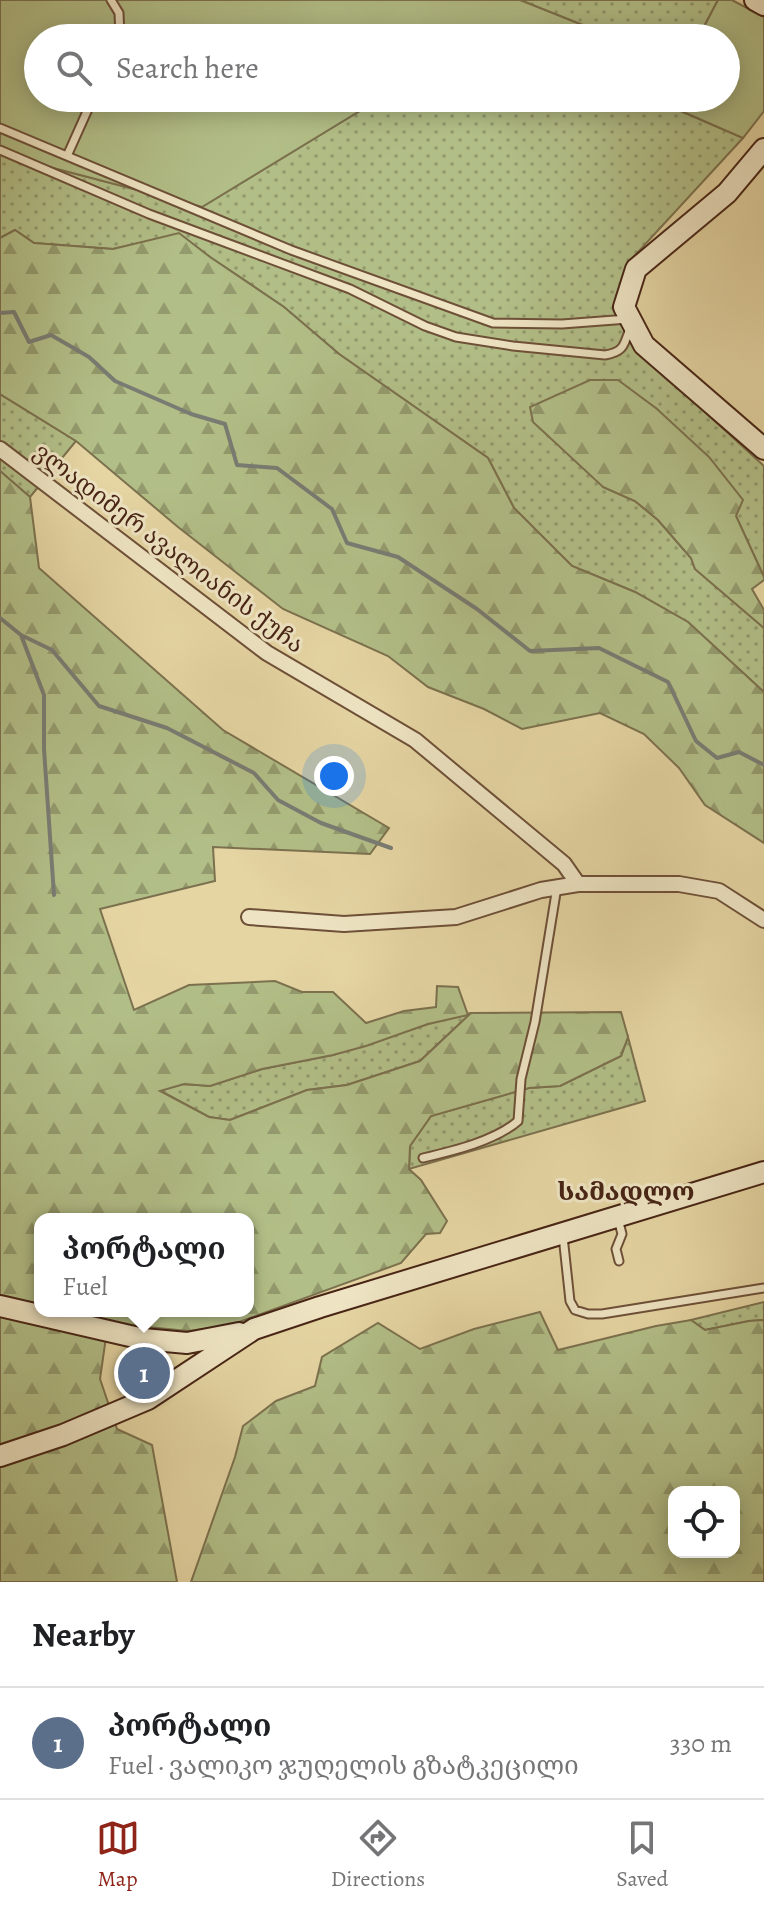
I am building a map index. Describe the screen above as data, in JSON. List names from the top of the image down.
{
  "streets": {
    "street": ["ვლადიმერ ავალიანის ქუჩა"]
  },
  "districts": ["სამადლო"],
  "page": {
    "search": "Search here",
    "popup": ["პორტალი", "Fuel"],
    "pins": "1",
    "heading": "Nearby",
    "list": [
      {
        "mark": "1",
        "name": "პორტალი",
        "note": "Fuel · ვალიკო ჯუღელის გზატკეცილი",
        "value": "330 m"
      }
    ],
    "nav": ["Map", "Directions", "Saved"]
  }
}
